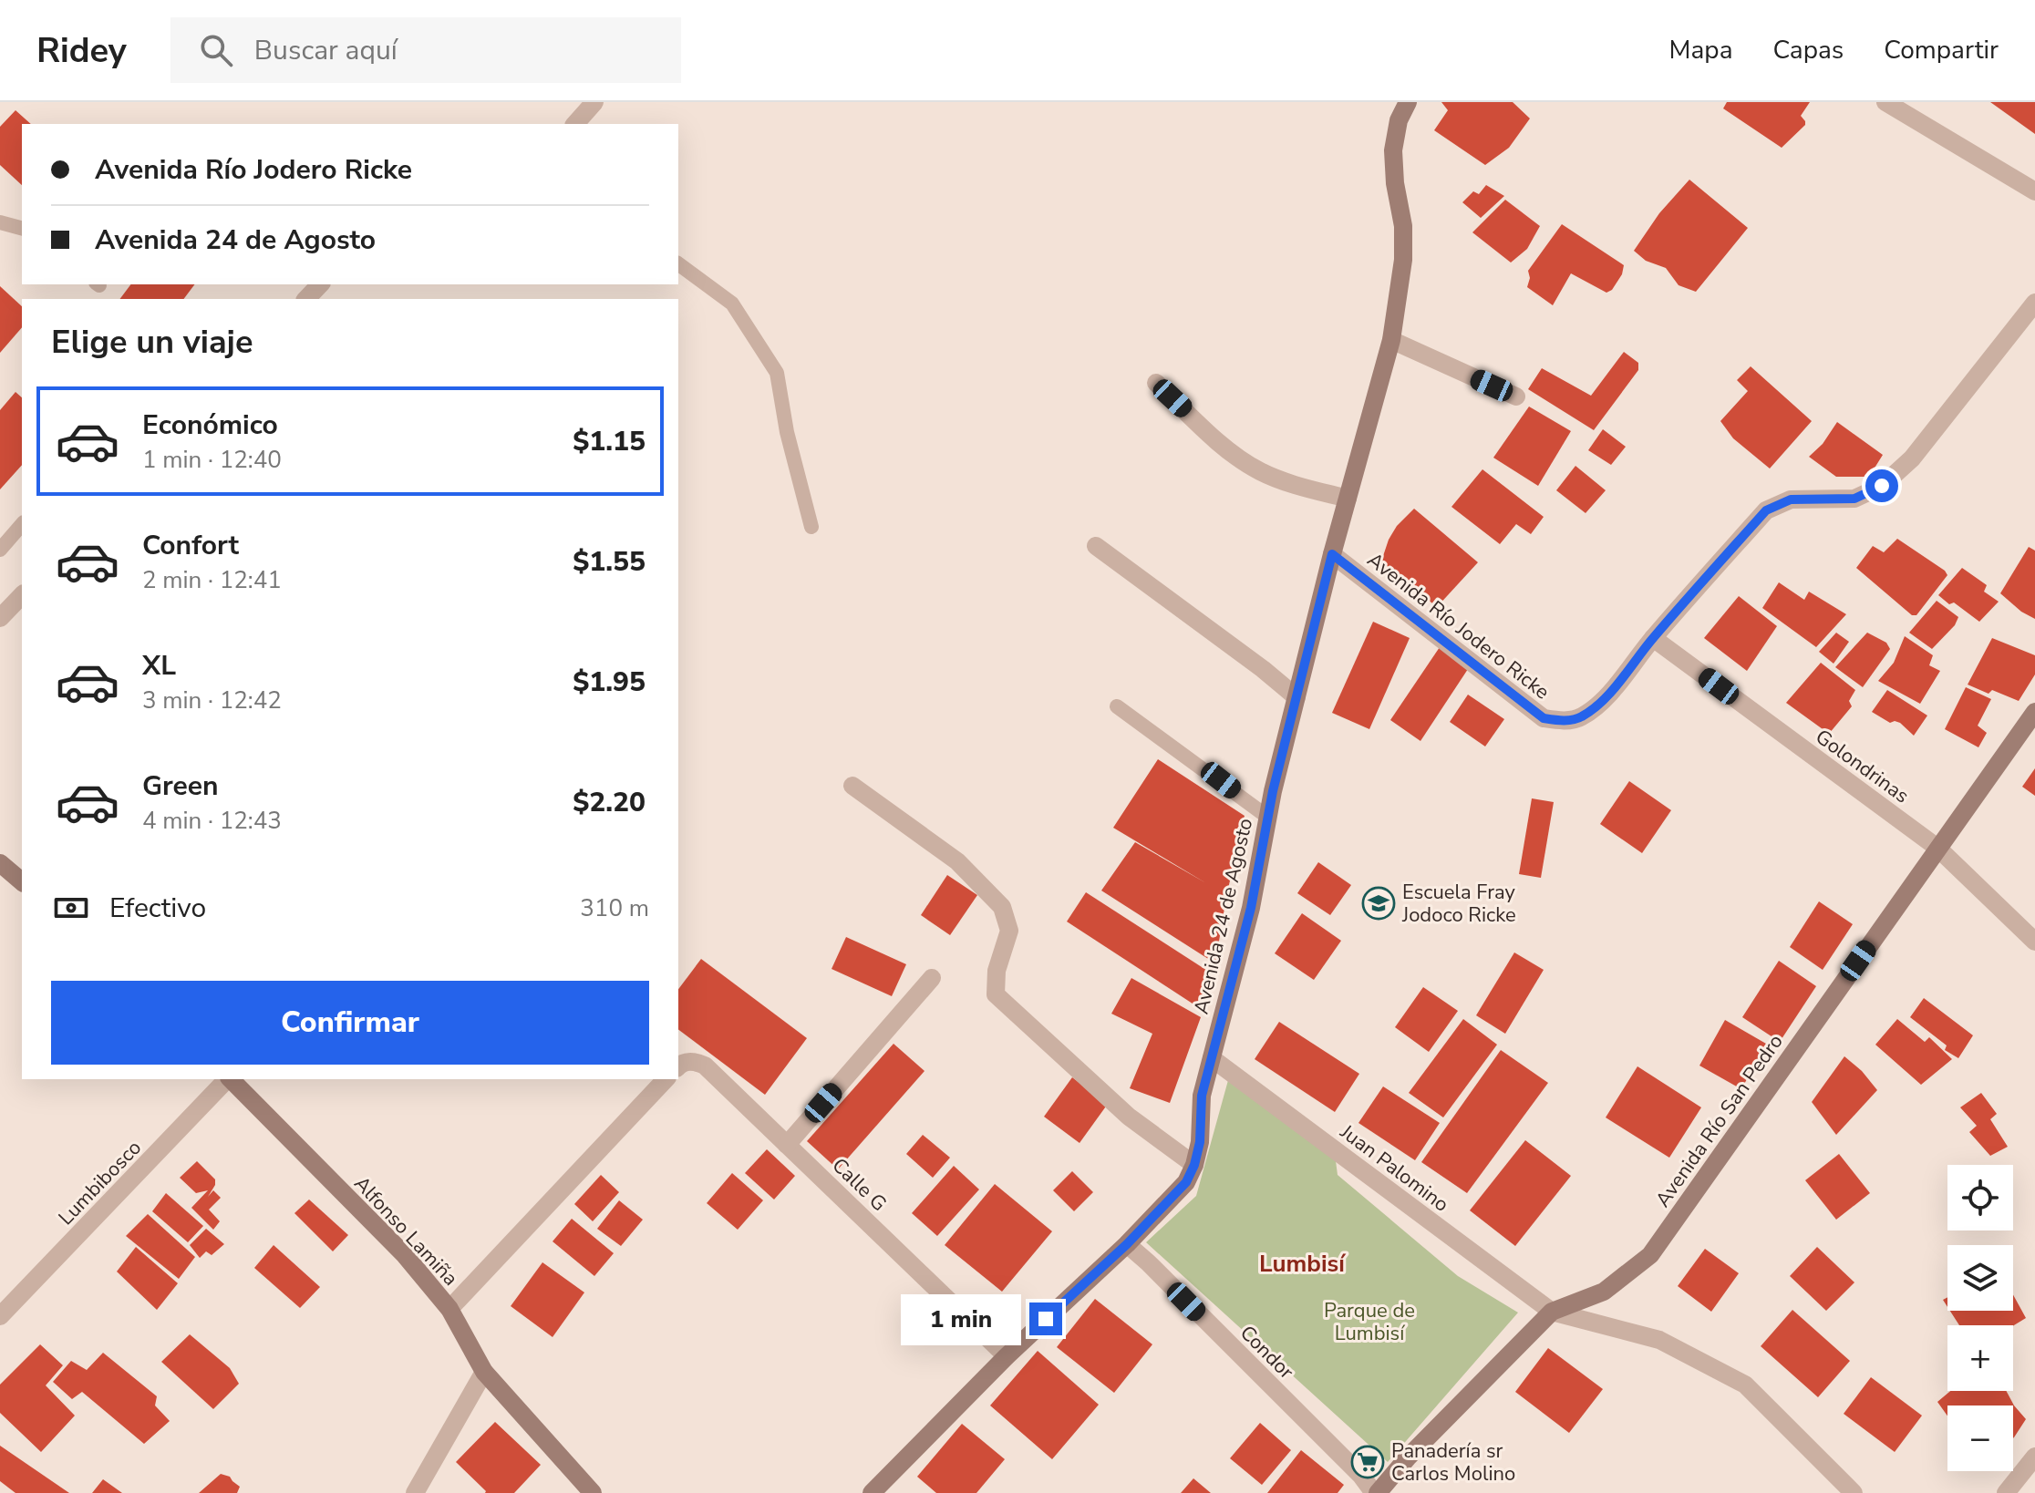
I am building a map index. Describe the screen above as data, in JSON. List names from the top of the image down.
{
  "streets": {
    "street": [
      "Avenida Río Jodero Ricke",
      "Golondrinas",
      "Avenida 24 de Agosto",
      "Avenida Río San Pedro",
      "Juan Palomino",
      "Lumbibosco",
      "Calle G",
      "Alfonso Lamiña",
      "Condor"
    ]
  },
  "crossings": [
    ["Avenida Río Jodero Ricke", "Golondrinas"],
    ["Avenida Río Jodero Ricke", "Avenida 24 de Agosto"],
    ["Golondrinas", "Avenida Río San Pedro"],
    ["Avenida 24 de Agosto", "Juan Palomino"],
    ["Avenida 24 de Agosto", "Calle G"],
    ["Avenida 24 de Agosto", "Condor"],
    ["Avenida Río San Pedro", "Juan Palomino"],
    ["Avenida Río San Pedro", "Condor"]
  ],
  "districts": ["Lumbisí"],
  "parks": ["Parque de Lumbisí"],
  "places": {
    "school or university": ["Escuela Fray Jodoco Ricke"],
    "supermarket": ["Panadería sr Carlos Molino"]
  },
  "page": {
    "header": "Ridey",
    "search": "Buscar aquí",
    "nav": ["Mapa", "Capas", "Compartir"],
    "banner": ["Avenida Río Jodero Ricke", "Avenida 24 de Agosto"],
    "heading": "Elige un viaje",
    "list": [
      {
        "name": "Económico",
        "note": "1 min · 12:40",
        "value": "$1.15"
      },
      {
        "name": "Confort",
        "note": "2 min · 12:41",
        "value": "$1.55"
      },
      {
        "name": "XL",
        "note": "3 min · 12:42",
        "value": "$1.95"
      },
      {
        "name": "Green",
        "note": "4 min · 12:43",
        "value": "$2.20"
      }
    ],
    "pay": ["Efectivo", "310 m"],
    "buttons": "Confirmar",
    "map_buttons": ["+", "−"],
    "bubble": "1 min"
  }
}
